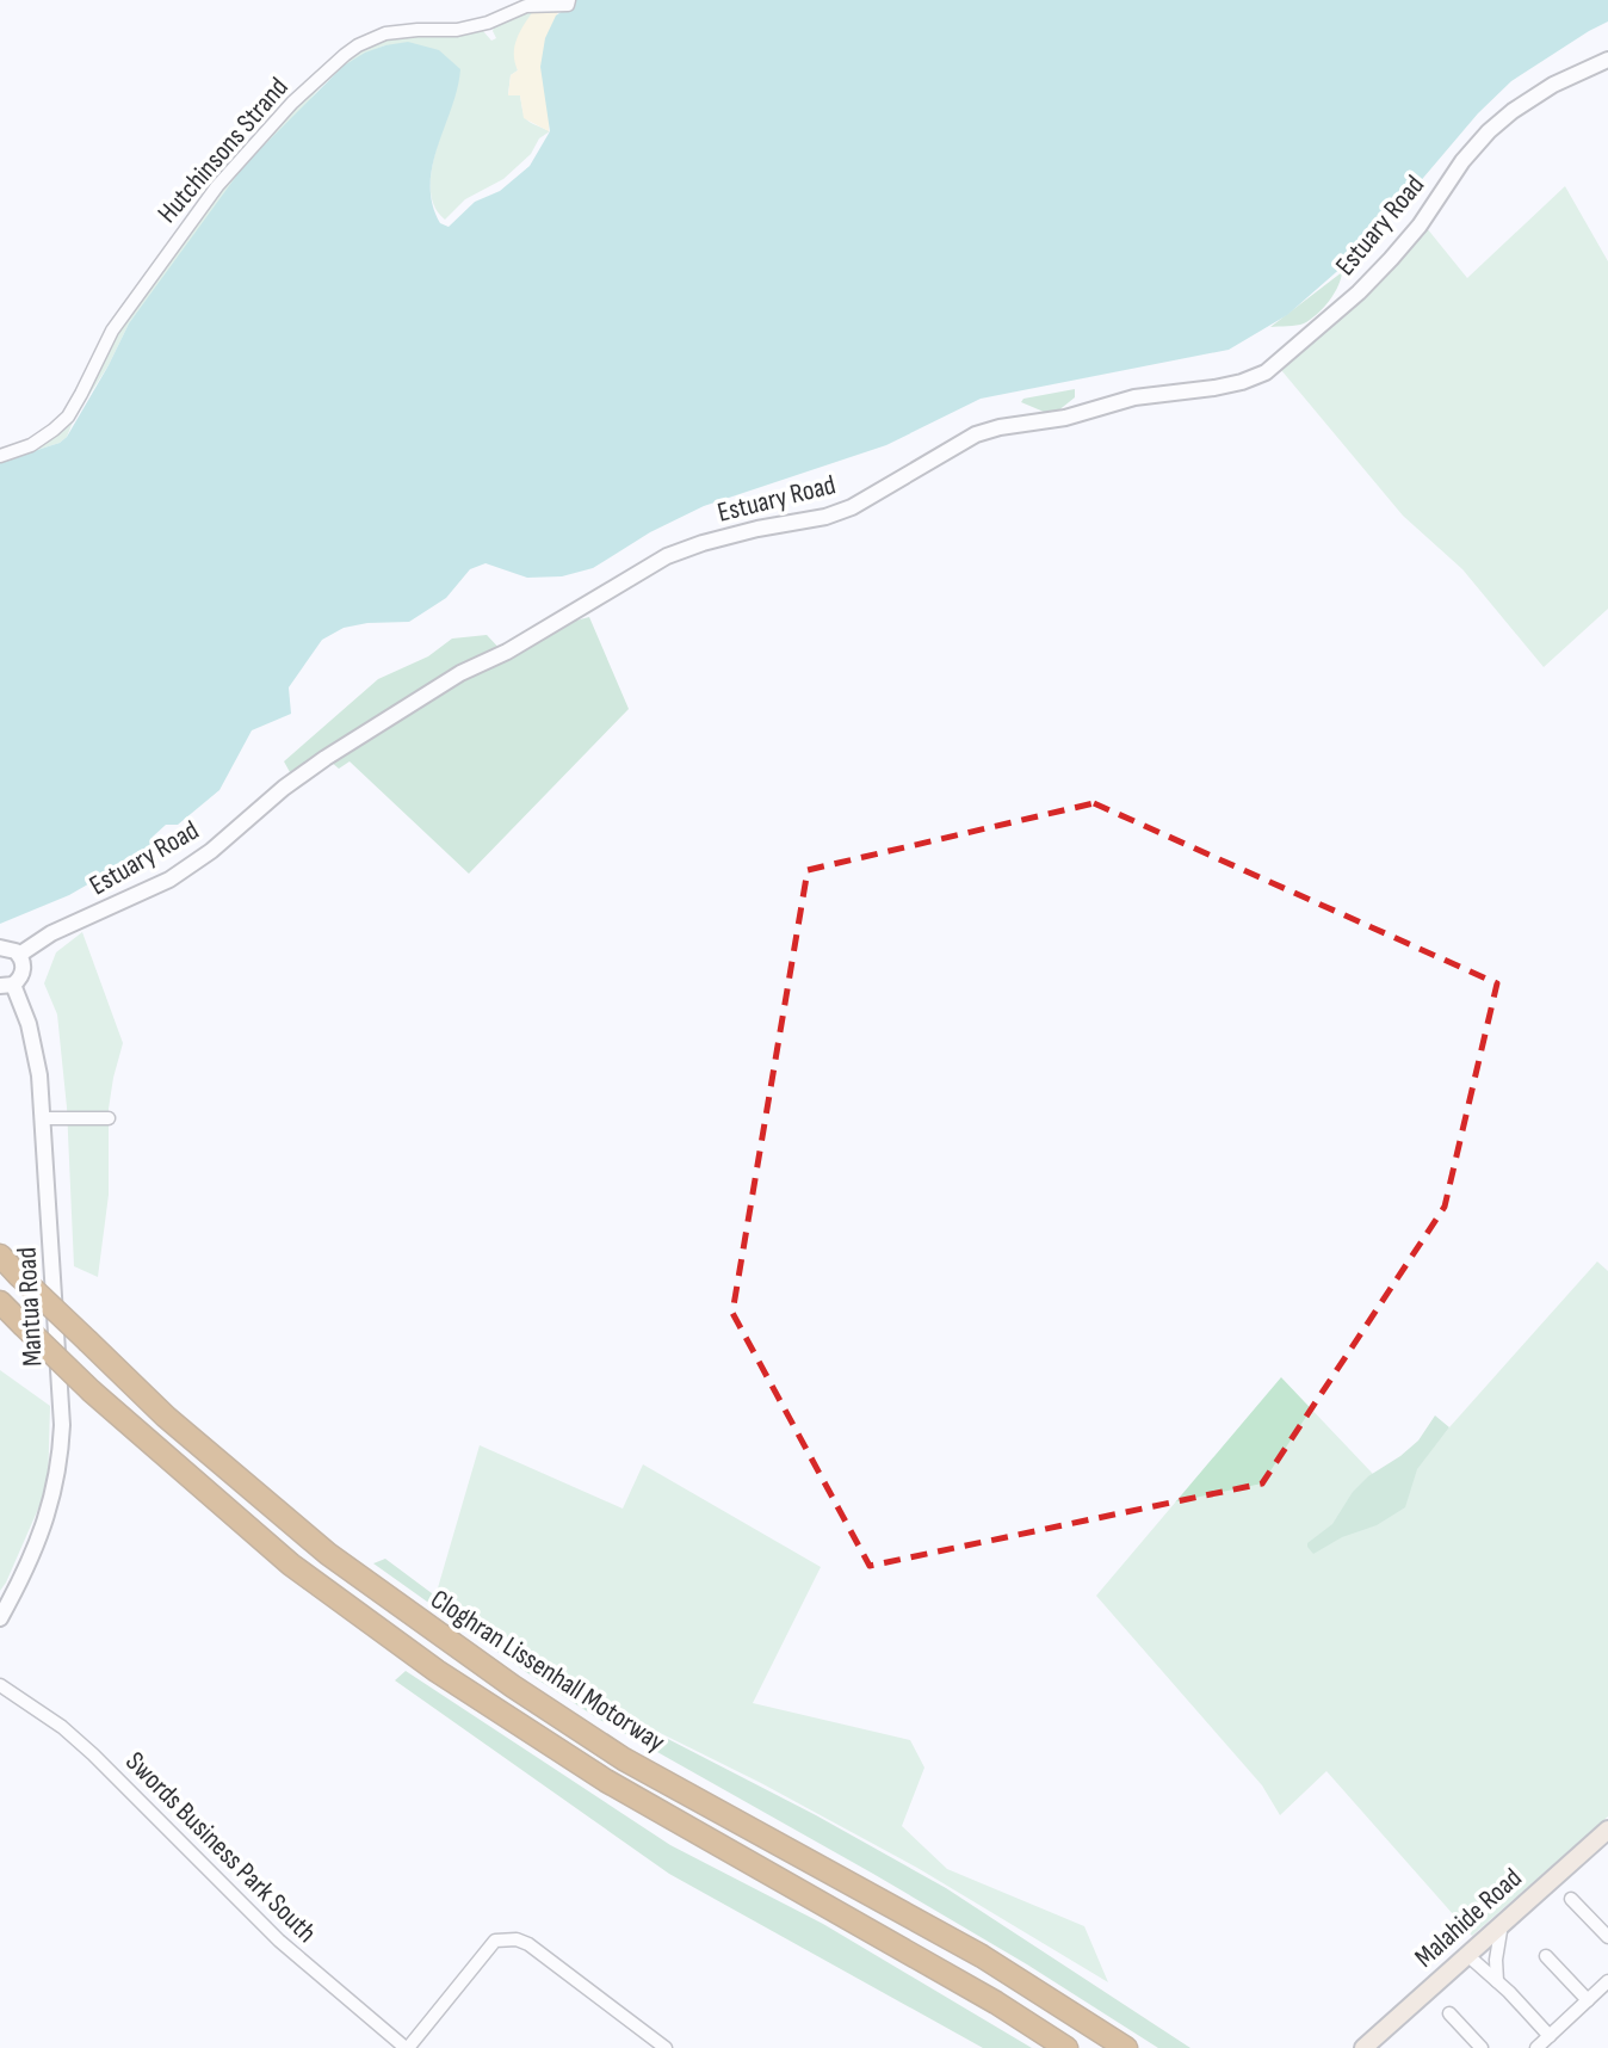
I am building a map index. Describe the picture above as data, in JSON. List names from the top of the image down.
{
  "streets": {
    "highway": ["Cloghran Lissenhall Motorway"],
    "main road": ["Malahide Road"],
    "street": [
      "Hutchinsons Strand",
      "Estuary Road",
      "Mantua Road",
      "Swords Business Park South"
    ]
  }
}
